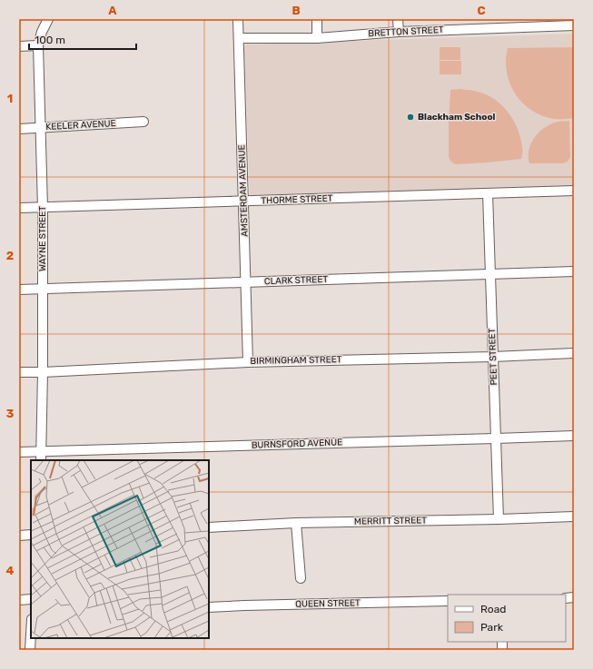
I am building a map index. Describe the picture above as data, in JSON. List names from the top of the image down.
{
  "streets": {
    "street": [
      "BRETTON STREET",
      "KEELER AVENUE",
      "AMSTERDAM AVENUE",
      "THORME STREET",
      "WAYNE STREET",
      "CLARK STREET",
      "PEET STREET",
      "BIRMINGHAM STREET",
      "BURNSFORD AVENUE",
      "MERRITT STREET",
      "QUEEN STREET"
    ]
  },
  "crossings": [
    ["BRETTON STREET", "AMSTERDAM AVENUE"],
    ["KEELER AVENUE", "WAYNE STREET"],
    ["AMSTERDAM AVENUE", "THORME STREET"],
    ["AMSTERDAM AVENUE", "CLARK STREET"],
    ["AMSTERDAM AVENUE", "BIRMINGHAM STREET"],
    ["THORME STREET", "WAYNE STREET"],
    ["THORME STREET", "PEET STREET"],
    ["WAYNE STREET", "CLARK STREET"],
    ["WAYNE STREET", "BIRMINGHAM STREET"],
    ["WAYNE STREET", "BURNSFORD AVENUE"],
    ["CLARK STREET", "PEET STREET"],
    ["PEET STREET", "BIRMINGHAM STREET"],
    ["PEET STREET", "BURNSFORD AVENUE"],
    ["PEET STREET", "MERRITT STREET"]
  ],
  "places": ["Blackham School"],
  "legend": ["Road", "Park"],
  "scale_bar": "100 m",
  "grid": {
    "columns": ["A", "B", "C"],
    "rows": [
      "1",
      "2",
      "3",
      "4"
    ]
  }
}
